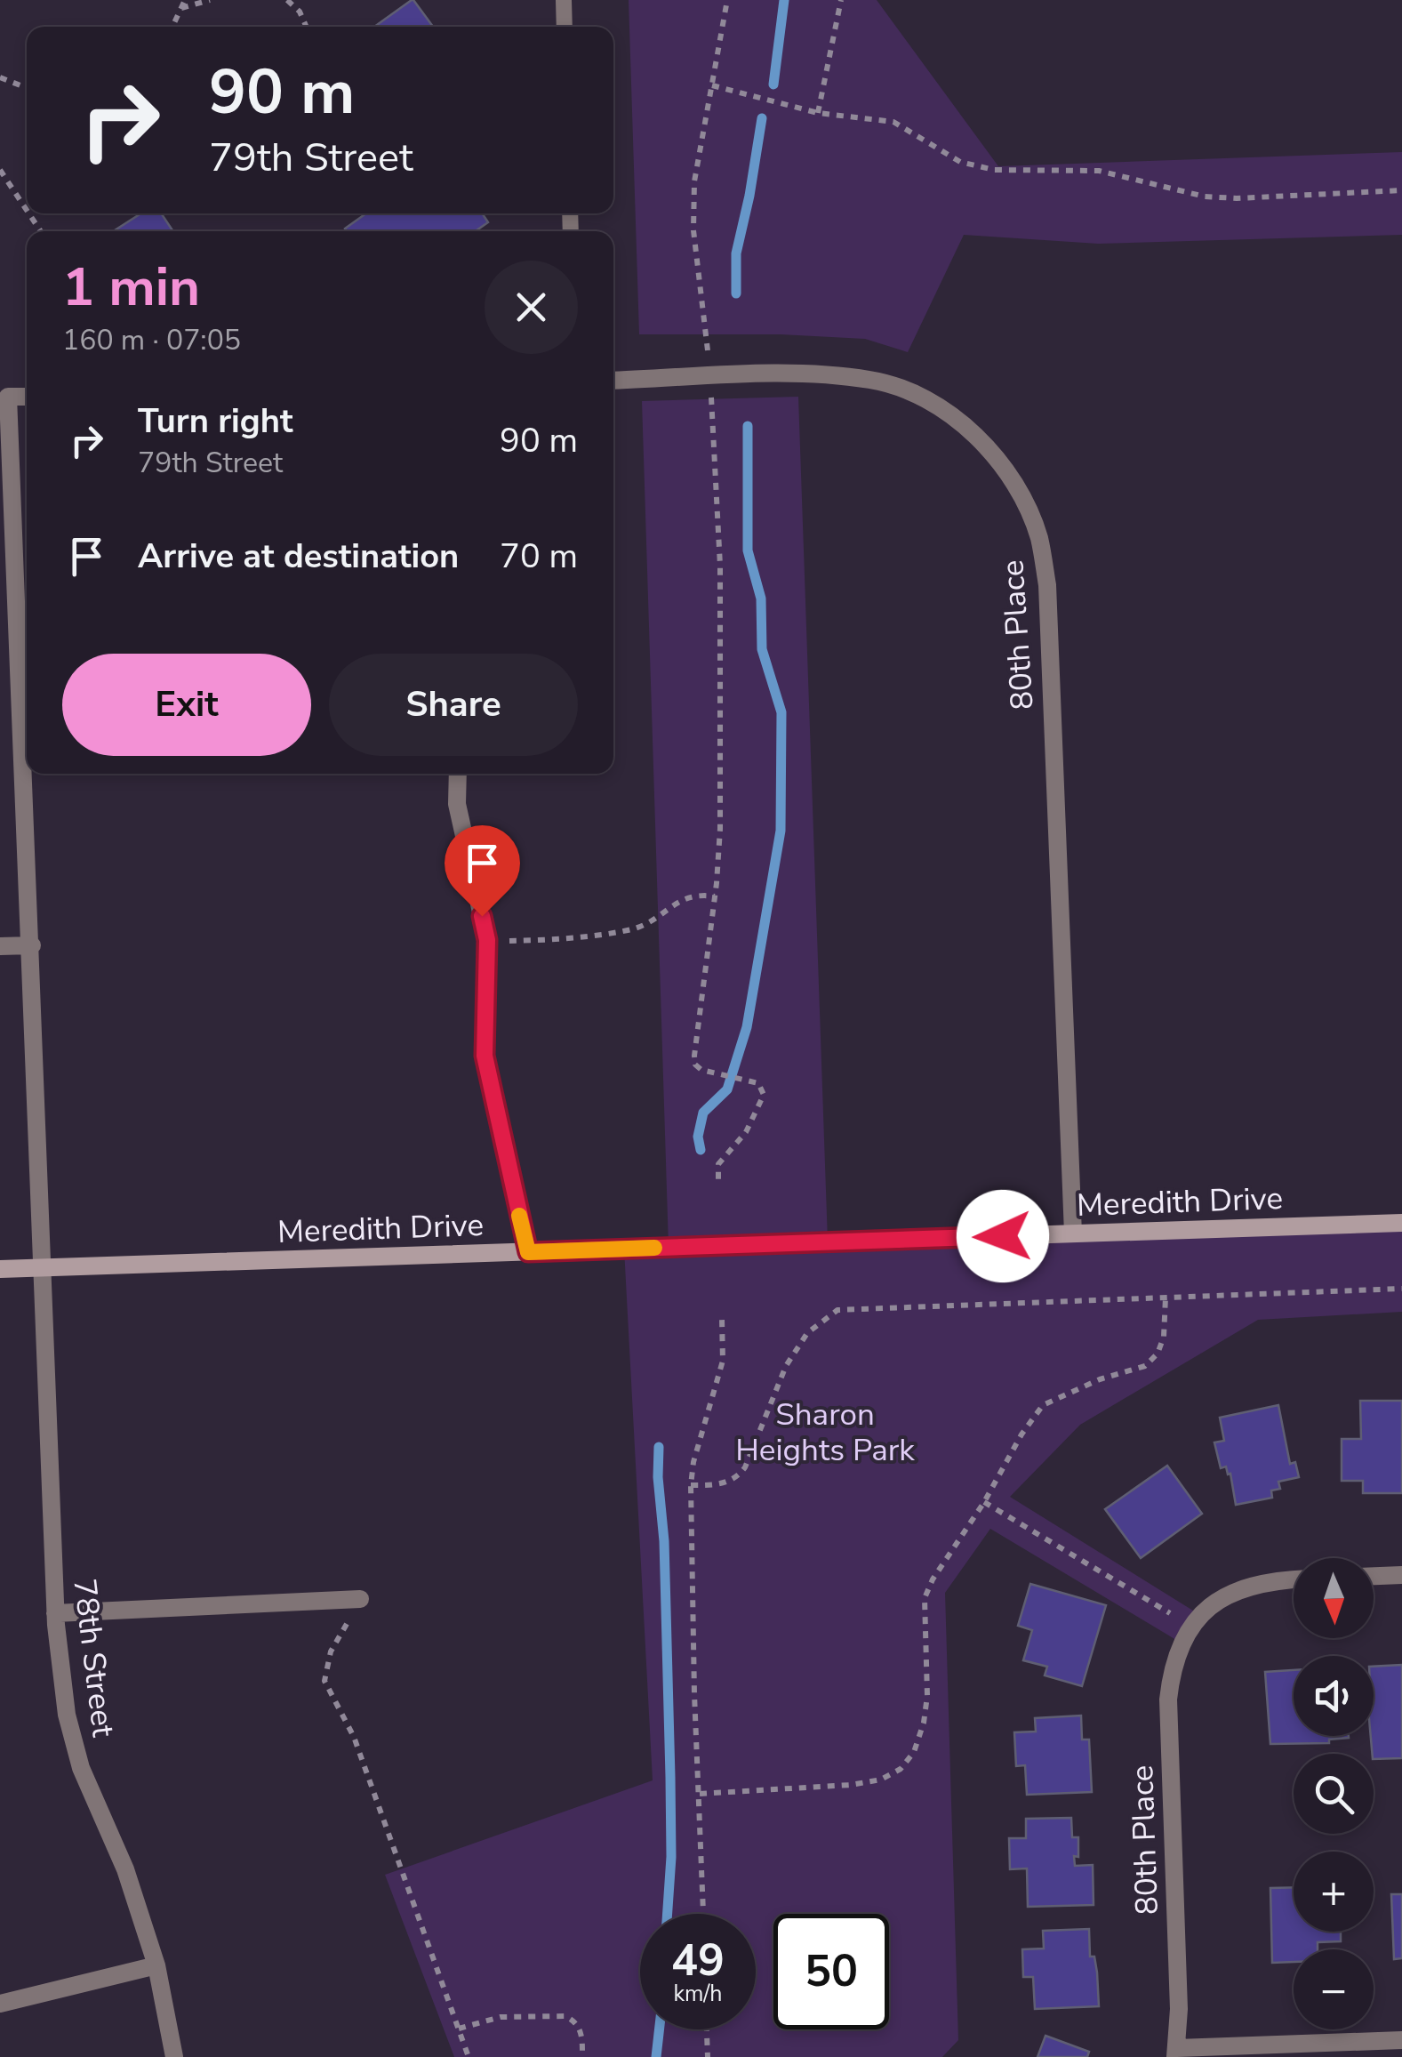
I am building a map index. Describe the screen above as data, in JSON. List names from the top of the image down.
{
  "streets": {
    "main road": ["Meredith Drive"],
    "street": ["80th Place", "78th Street"]
  },
  "crossings": [
    ["80th Place", "Meredith Drive"],
    ["Meredith Drive", "78th Street"]
  ],
  "parks": ["Sharon Heights Park"],
  "north": "bottom",
  "page": {
    "turn": ["90 m", "79th Street"],
    "heading": ["1 min", "160 m · 07:05"],
    "list": [
      {
        "name": "Turn right",
        "note": "79th Street",
        "value": "90 m"
      },
      {
        "name": "Arrive at destination",
        "value": "70 m"
      }
    ],
    "buttons": ["Exit", "Share"],
    "map_buttons": ["+", "−"],
    "speed": "49 km/h",
    "limit": "50"
  }
}
